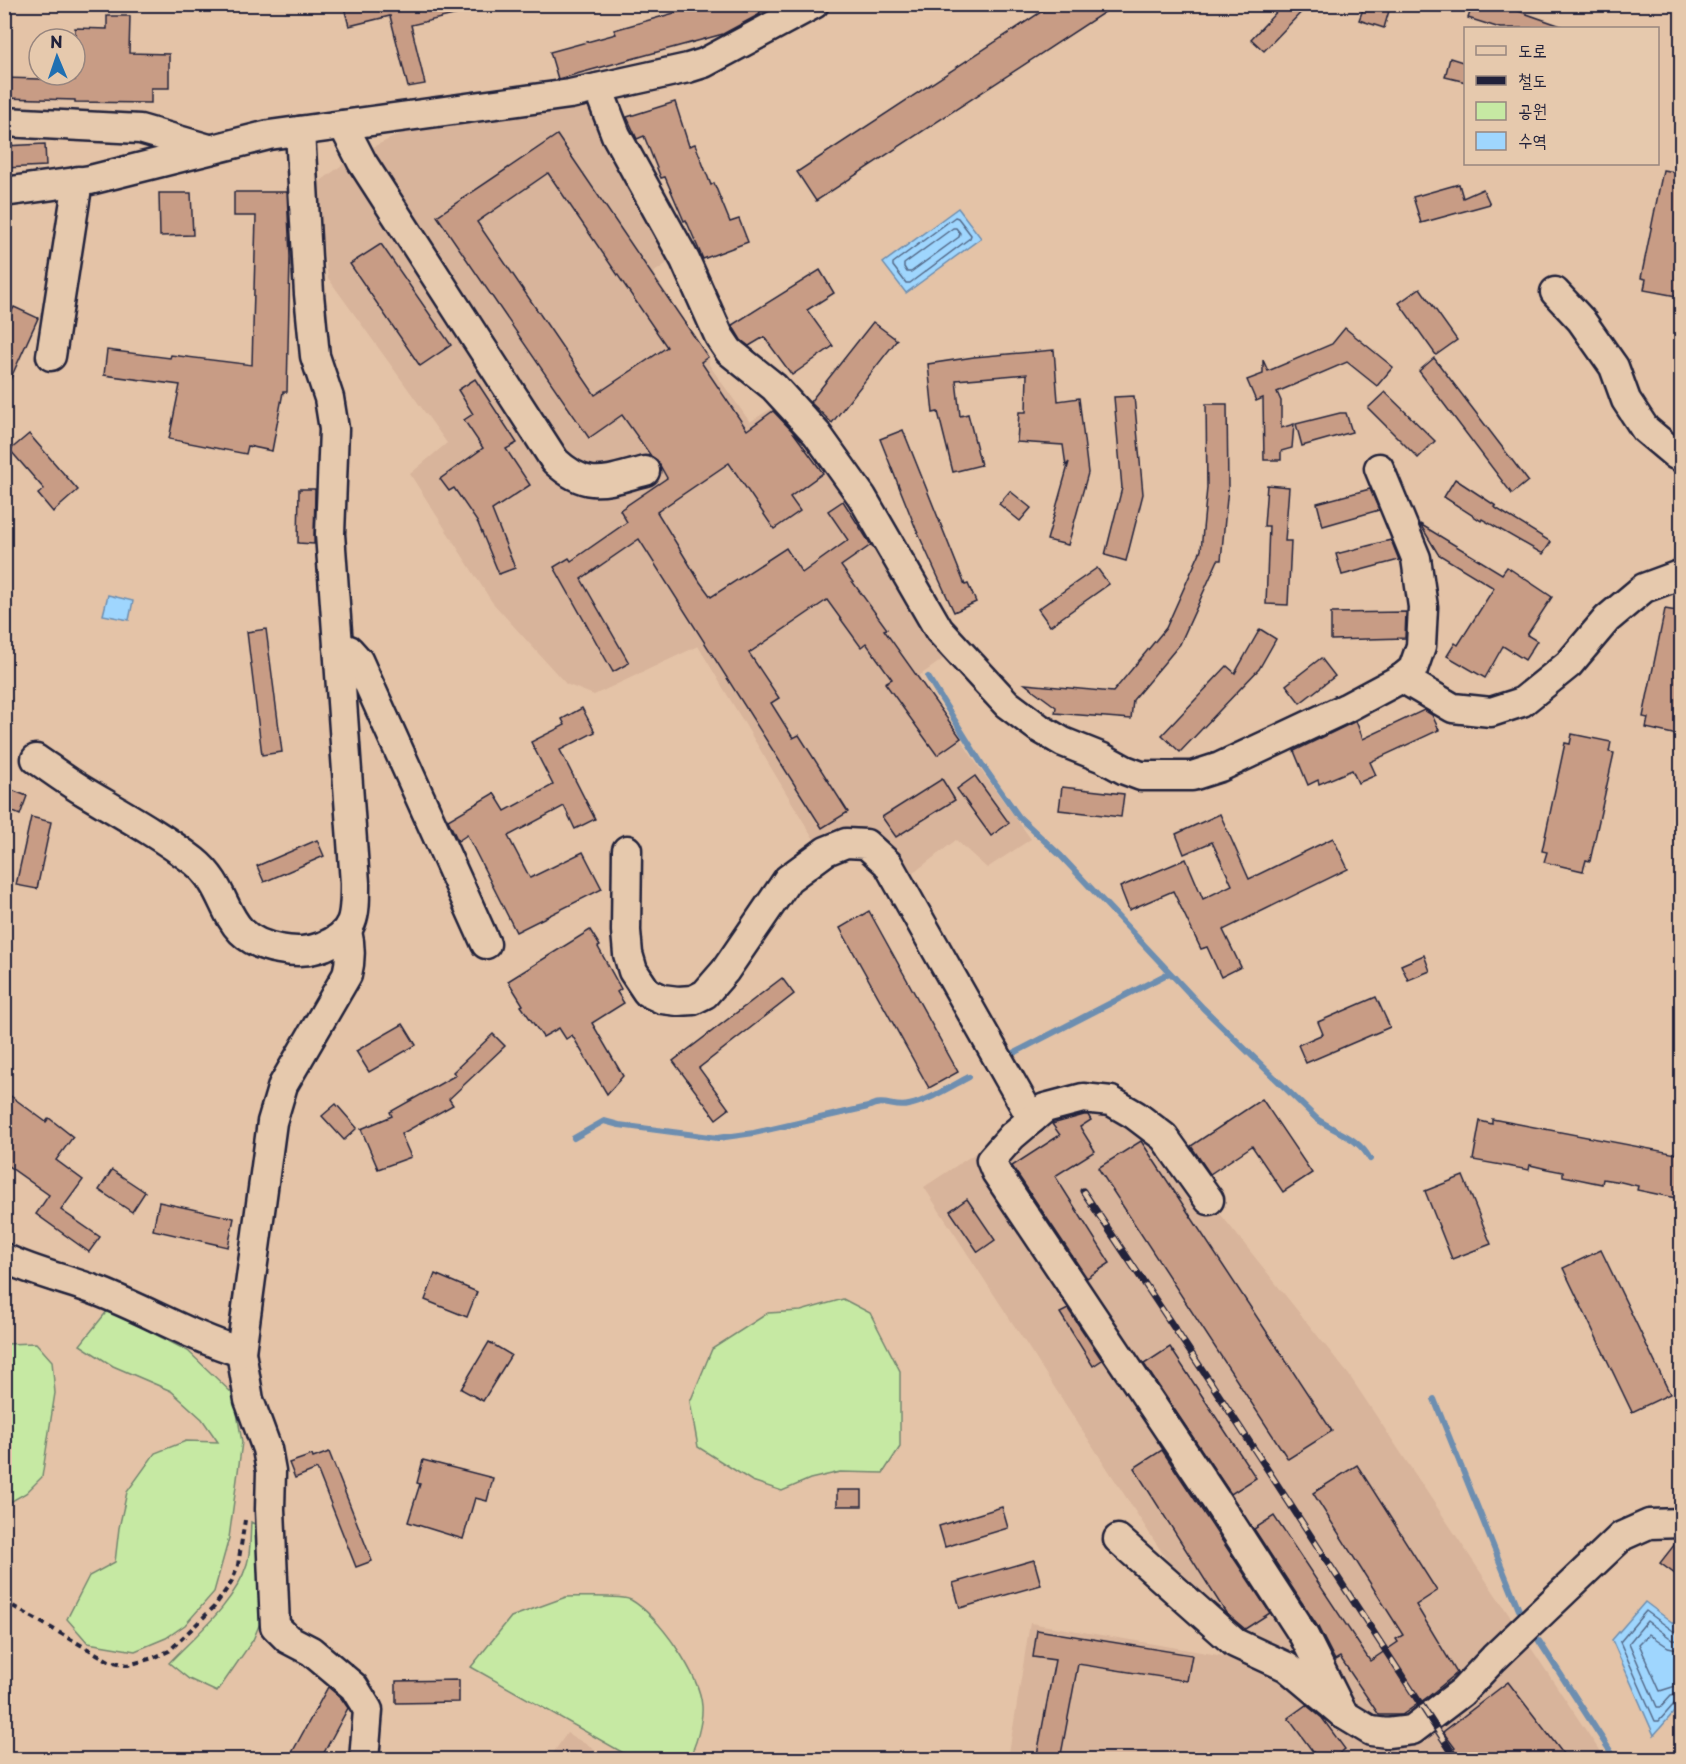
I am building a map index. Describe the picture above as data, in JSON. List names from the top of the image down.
{
  "legend": [
    "도로",
    "철도",
    "공원",
    "수역"
  ],
  "north": "top"
}
